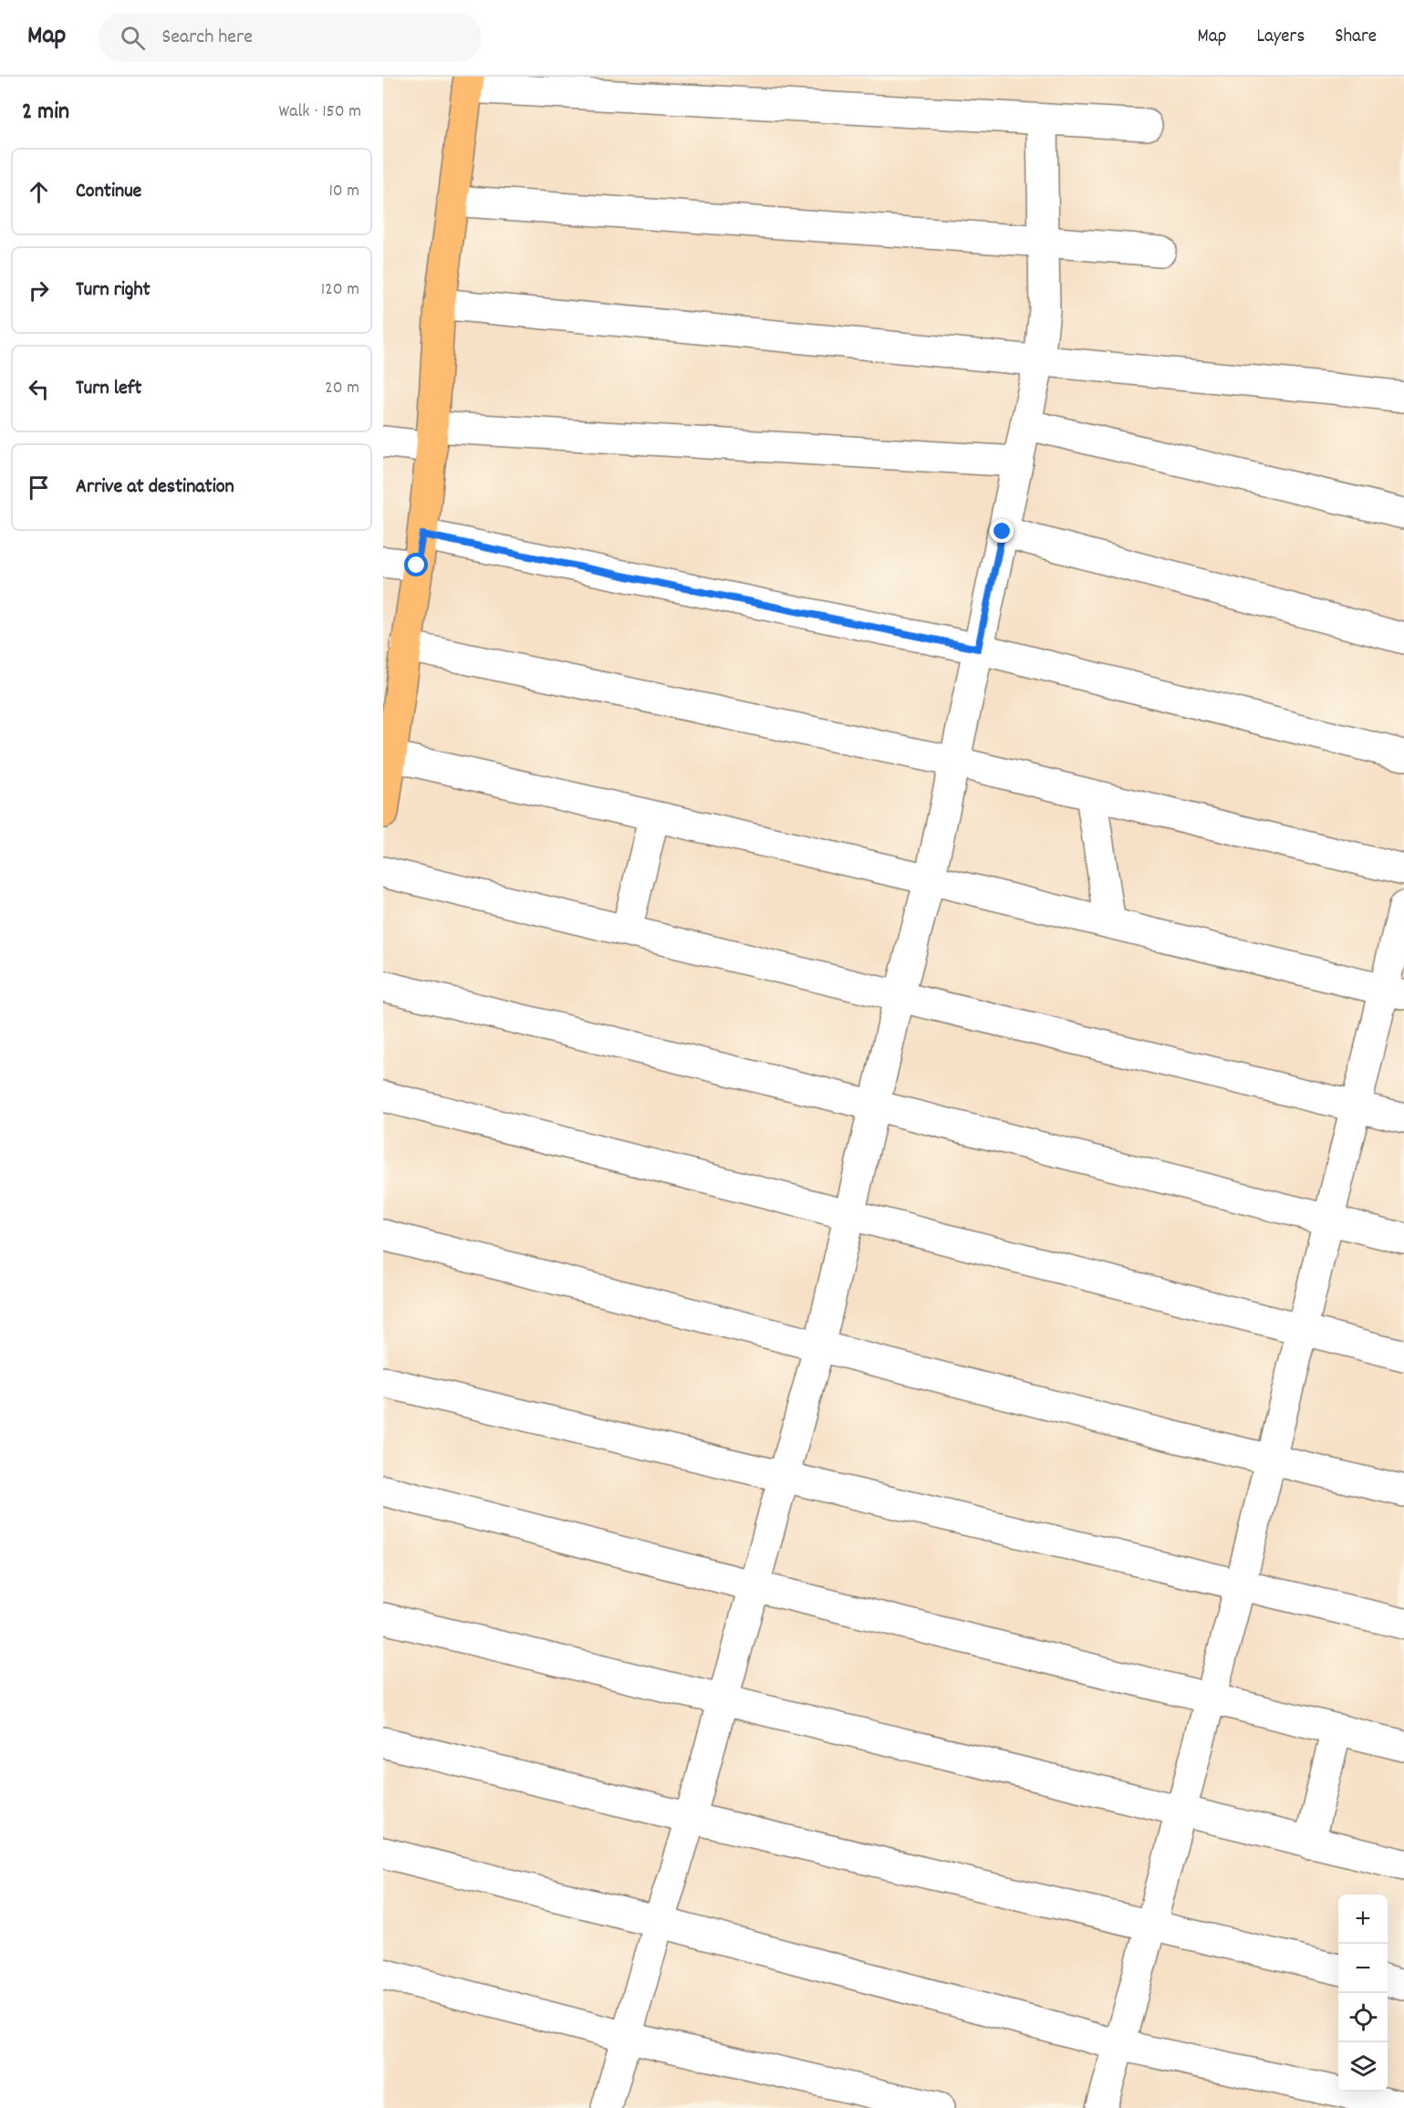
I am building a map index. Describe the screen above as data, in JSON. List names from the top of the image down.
{
  "page": {
    "header": "Map",
    "search": "Search here",
    "nav": ["Map", "Layers", "Share"],
    "heading": ["2 min", "Walk · 150 m"],
    "list": [
      ["Continue", "10 m"],
      ["Turn right", "120 m"],
      ["Turn left", "20 m"],
      "Arrive at destination"
    ],
    "map_buttons": ["+", "−"]
  }
}
